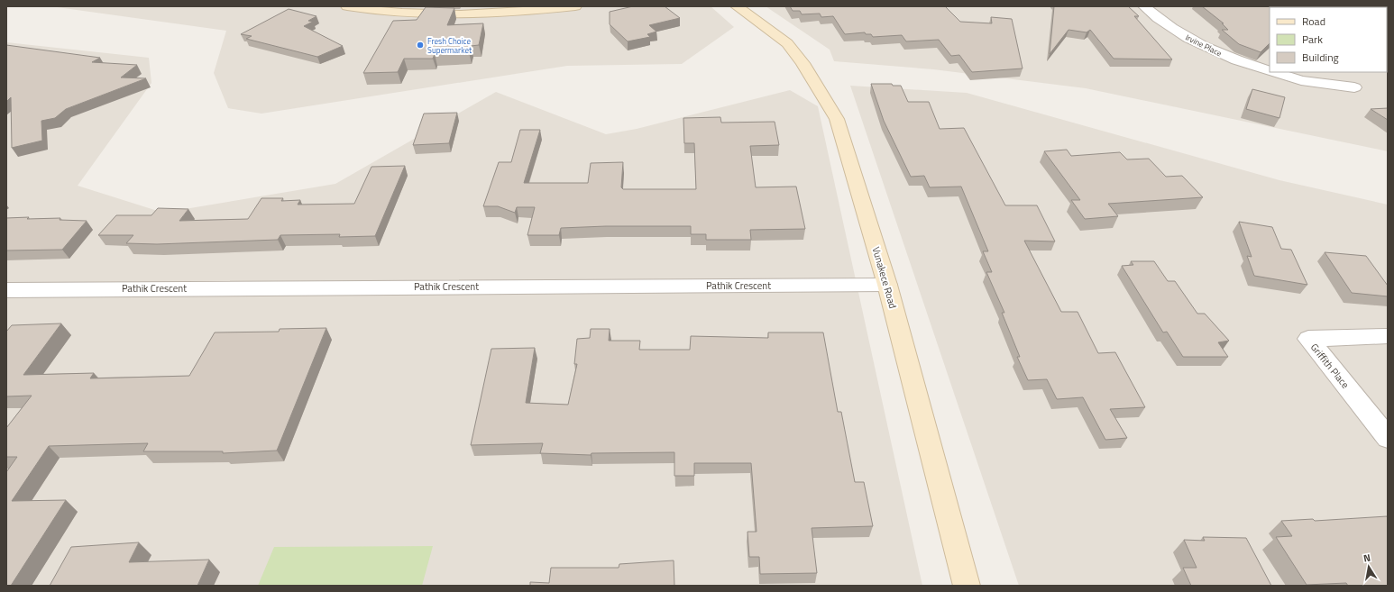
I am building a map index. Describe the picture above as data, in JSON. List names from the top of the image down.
{
  "streets": {
    "main road": ["Vunakece Road"],
    "street": ["Irvine Place", "Pathik Crescent", "Griffith Place"]
  },
  "crossings": [
    ["Vunakece Road", "Pathik Crescent"]
  ],
  "places": ["Fresh Choice Supermarket"],
  "legend": ["Road", "Park", "Building"],
  "north": "top"
}
